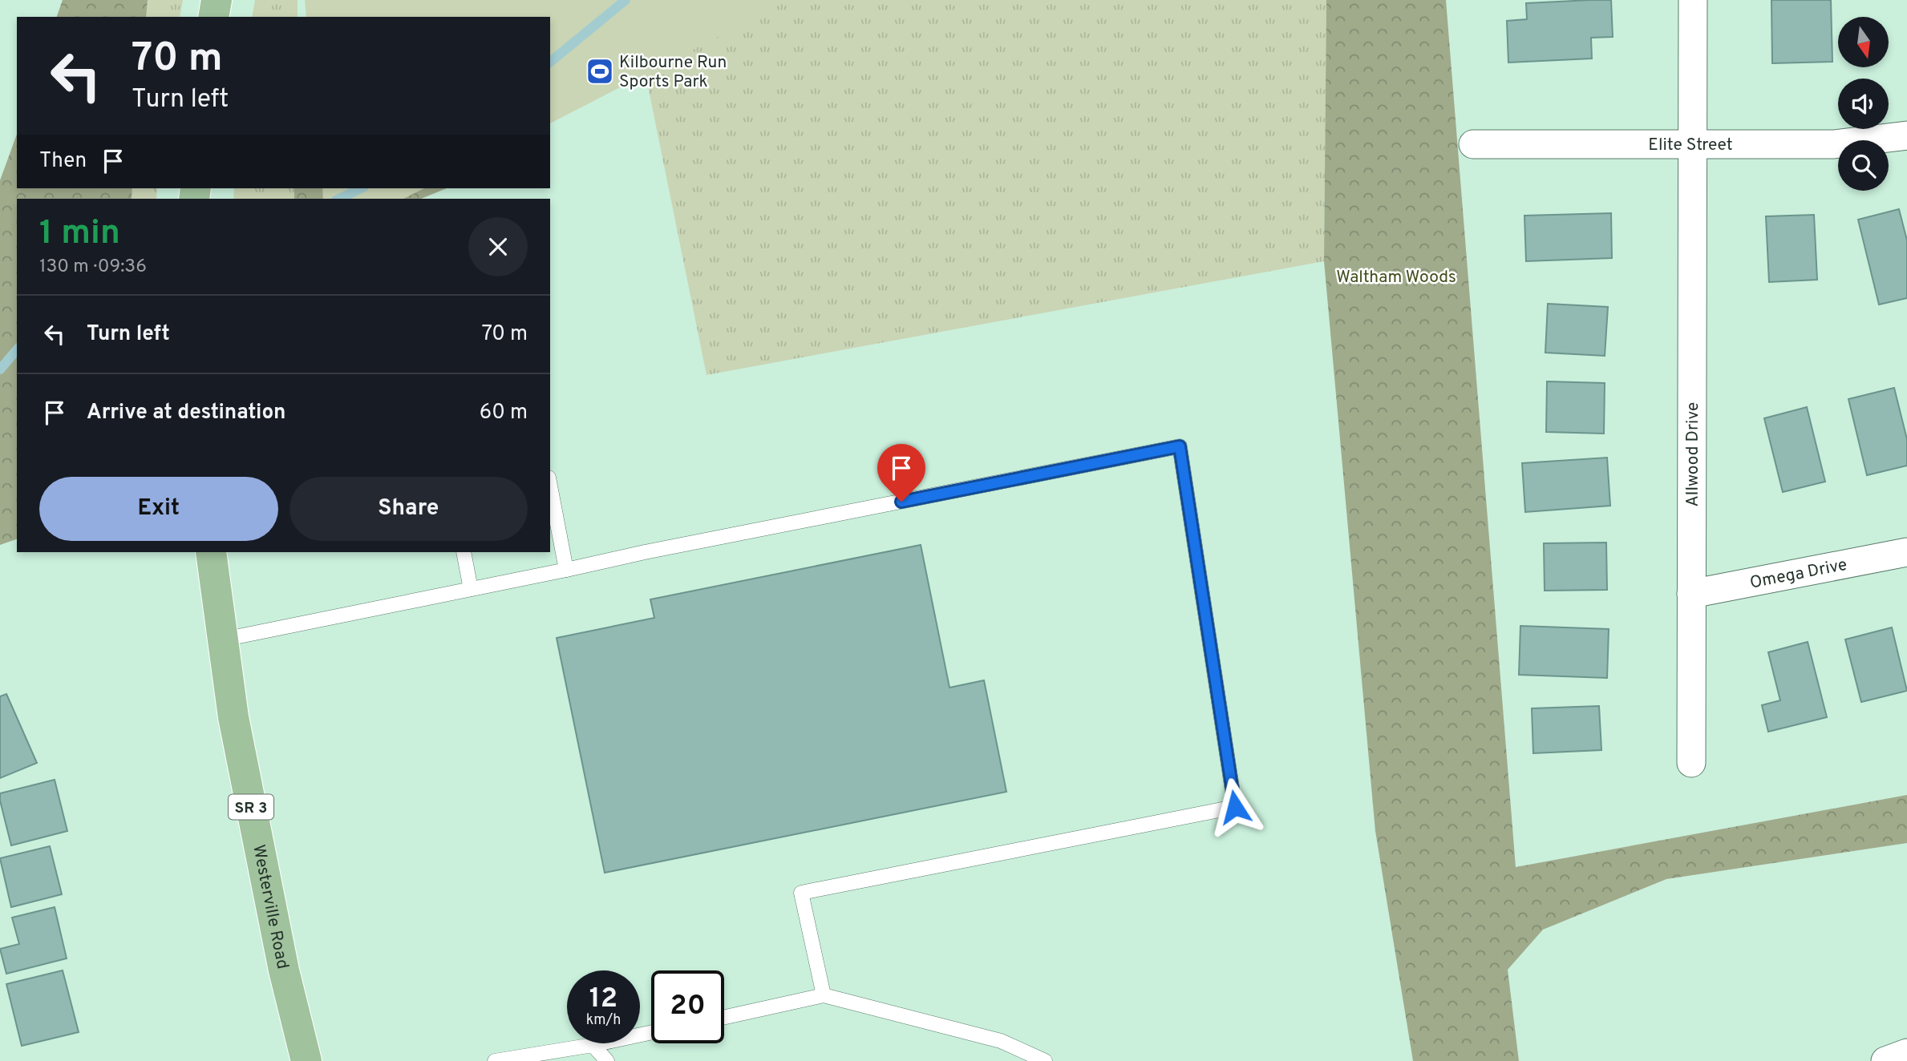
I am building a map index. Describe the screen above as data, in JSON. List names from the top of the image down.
{
  "streets": {
    "main road": ["SR 3", "Westerville Road"],
    "street": ["Elite Street", "Allwood Drive", "Omega Drive"]
  },
  "crossings": [
    ["Elite Street", "Allwood Drive"],
    ["Allwood Drive", "Omega Drive"]
  ],
  "parks": ["Waltham Woods"],
  "places": {
    "sports": ["Kilbourne Run Sports Park"]
  },
  "north": "bottom",
  "page": {
    "turn": ["70 m", "Turn left"],
    "then": "Then",
    "heading": ["1 min", "130 m · 09:36"],
    "list": [
      {
        "name": "Turn left",
        "value": "70 m"
      },
      {
        "name": "Arrive at destination",
        "value": "60 m"
      }
    ],
    "buttons": ["Exit", "Share"],
    "speed": "12 km/h",
    "limit": "20"
  }
}
